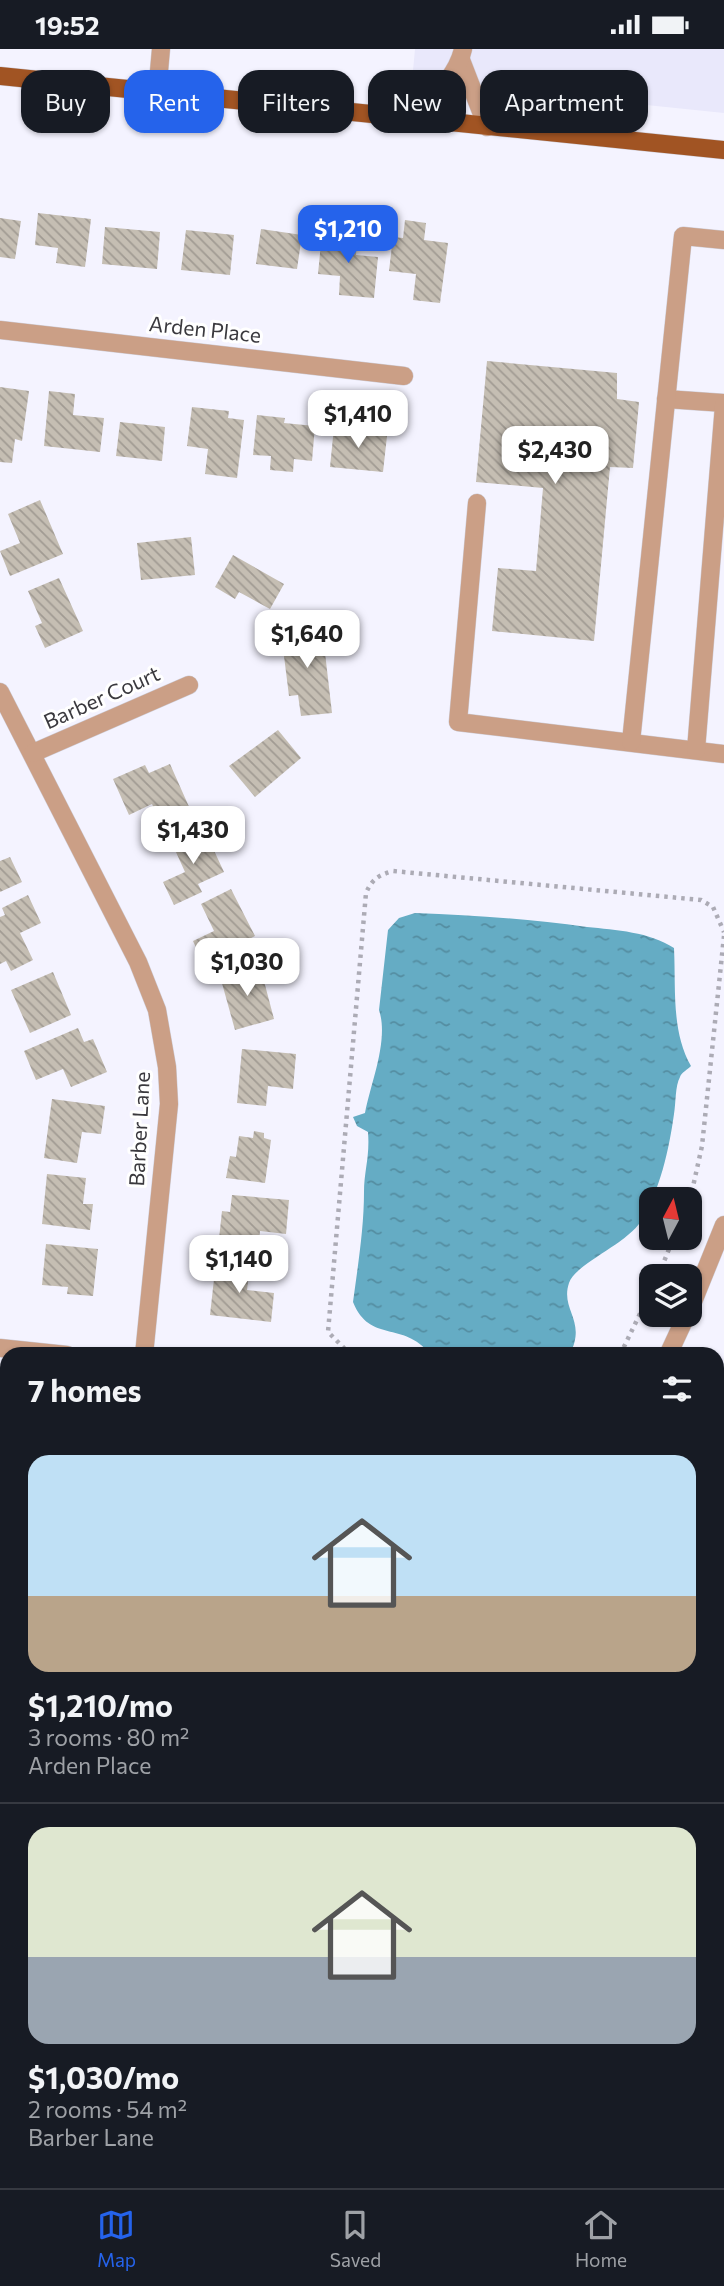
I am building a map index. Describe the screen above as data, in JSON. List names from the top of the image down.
{
  "streets": {
    "street": ["Arden Place", "Barber Court", "Barber Lane"]
  },
  "crossings": [
    ["Barber Court", "Barber Lane"]
  ],
  "north": "top",
  "page": {
    "status": "19:52",
    "chip": [
      "Buy",
      "Rent",
      "Filters",
      "New",
      "Apartment"
    ],
    "price": [
      "$1,210",
      "$1,410",
      "$2,430",
      "$1,640",
      "$1,430",
      "$1,030",
      "$1,140"
    ],
    "heading": "7 homes",
    "list": [
      {
        "name": "$1,210/mo",
        "note": "3 rooms · 80 m² · Arden Place"
      },
      {
        "name": "$1,030/mo",
        "note": "2 rooms · 54 m² · Barber Lane"
      }
    ],
    "tabs": ["Map", "Saved", "Home"]
  }
}
